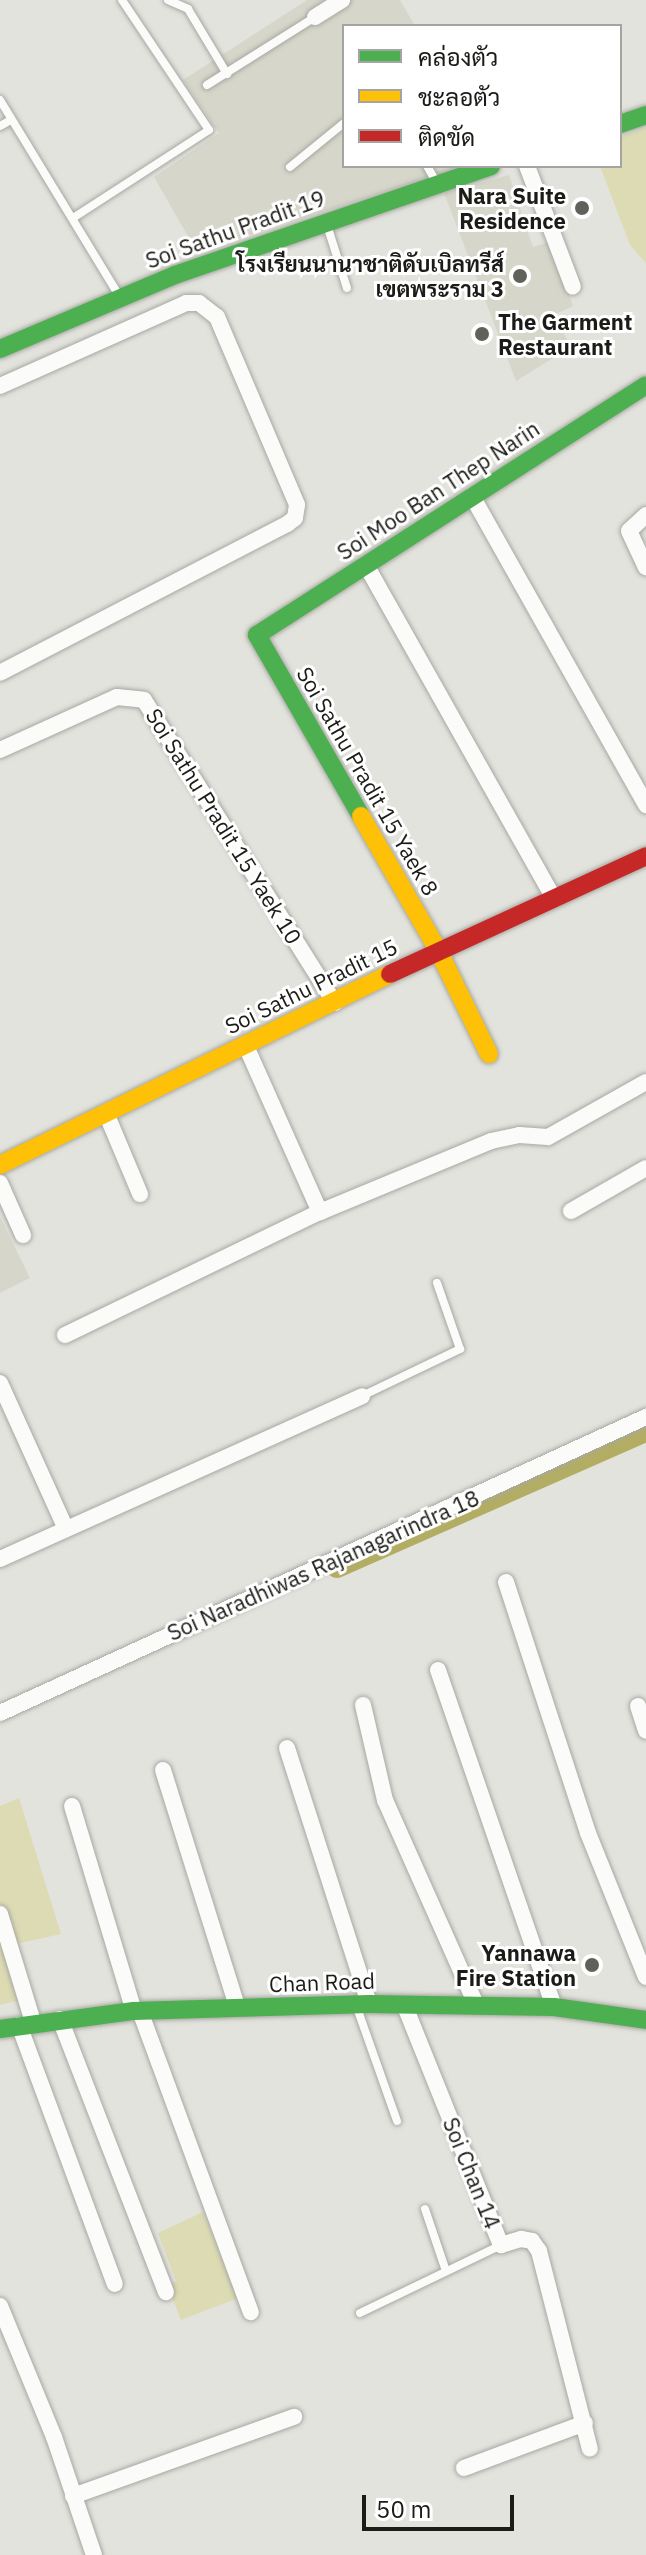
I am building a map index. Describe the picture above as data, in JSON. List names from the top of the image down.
{
  "streets": {
    "street": [
      "Soi Sathu Pradit 19",
      "Soi Moo Ban Thep Narin",
      "Soi Sathu Pradit 15 Yaek 8",
      "Soi Sathu Pradit 15 Yaek 10",
      "Soi Sathu Pradit 15",
      "Soi Naradhiwas Rajanagarindra 18",
      "Chan Road",
      "Soi Chan 14"
    ]
  },
  "crossings": [
    ["Soi Moo Ban Thep Narin", "Soi Sathu Pradit 15 Yaek 8"],
    ["Soi Sathu Pradit 15 Yaek 8", "Soi Sathu Pradit 15"],
    ["Soi Sathu Pradit 15 Yaek 10", "Soi Sathu Pradit 15"],
    ["Chan Road", "Soi Chan 14"]
  ],
  "places": [
    "Nara Suite Residence",
    "โรงเรียนนานาชาติดับเบิลทรีส์ เขตพระราม 3",
    "The Garment Restaurant",
    "Yannawa Fire Station"
  ],
  "legend": ["คล่องตัว", "ชะลอตัว", "ติดขัด"],
  "scale_bar": "50 m"
}
